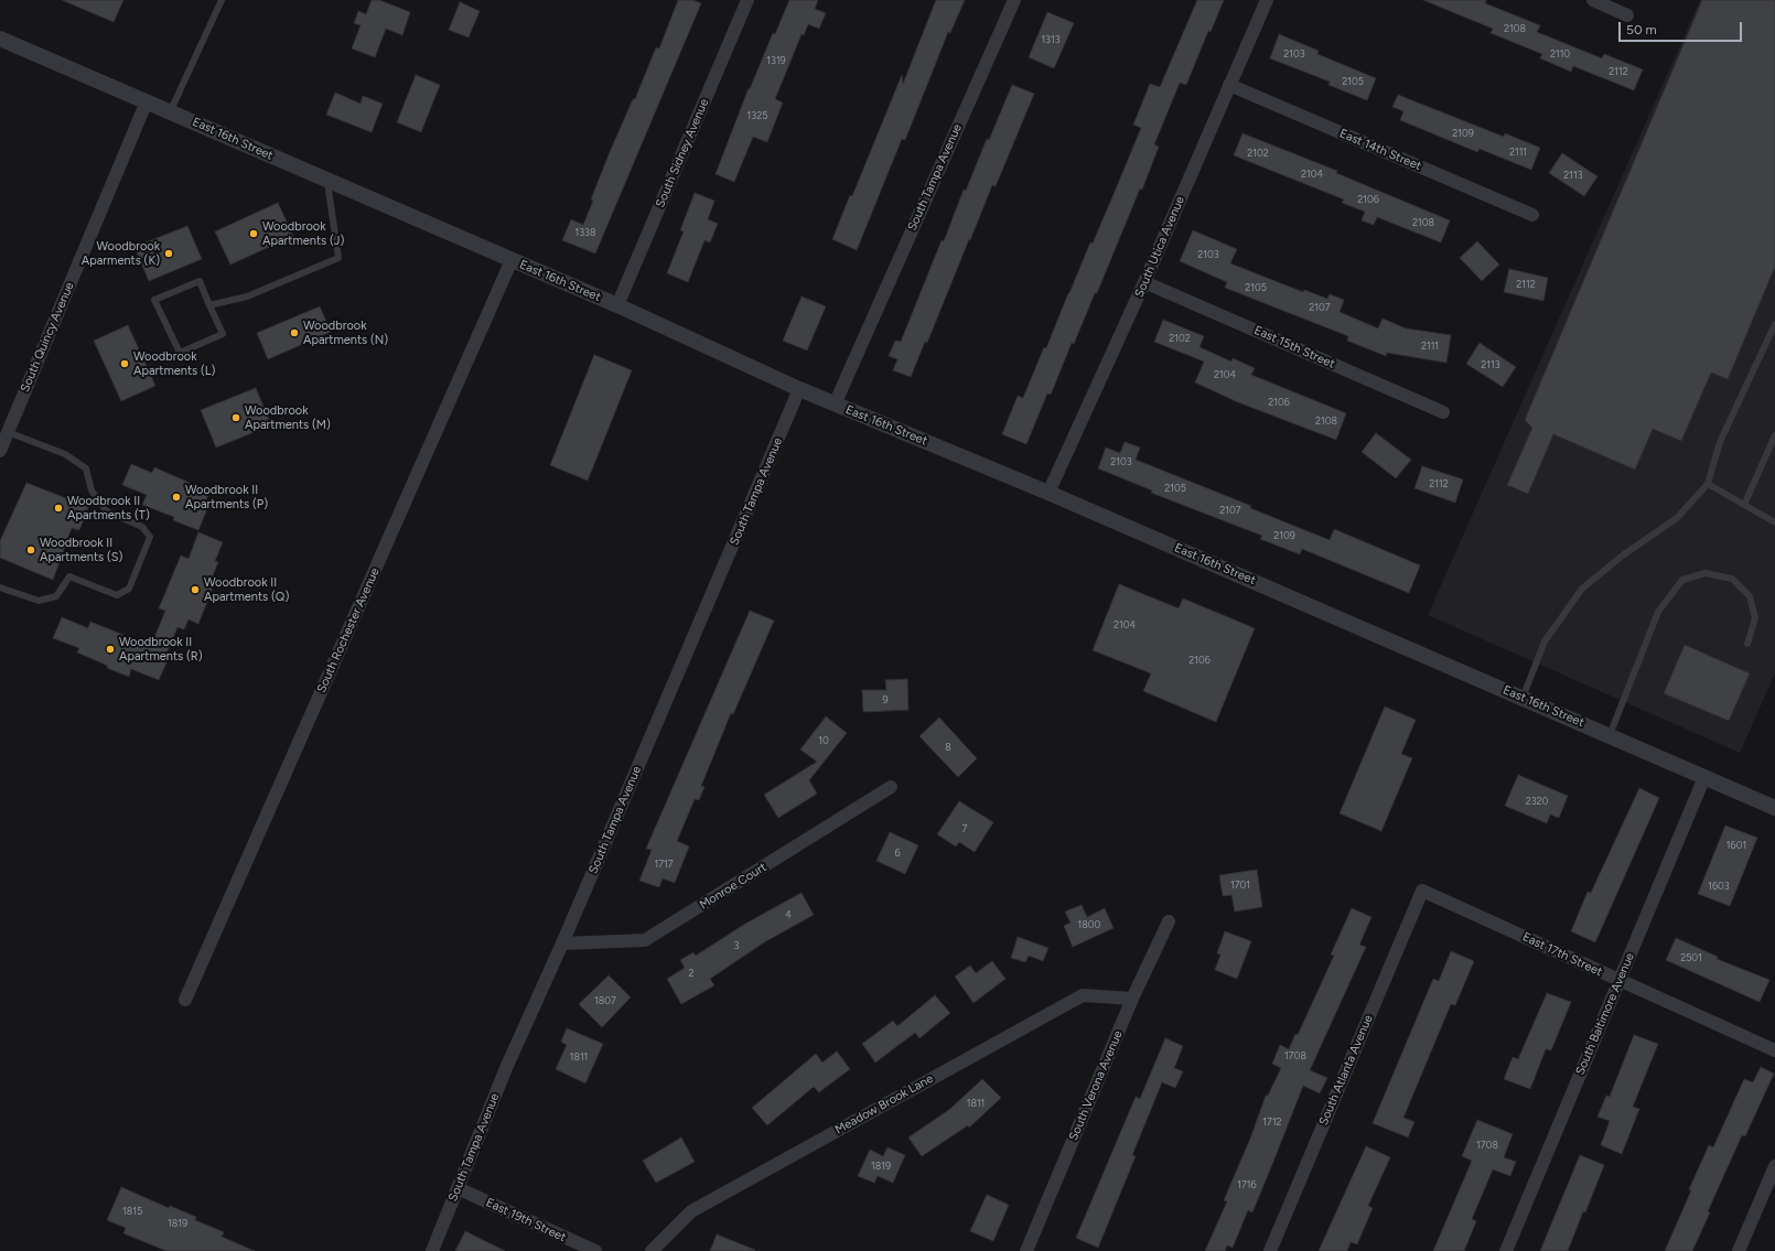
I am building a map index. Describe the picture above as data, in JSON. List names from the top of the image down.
{
  "streets": {
    "street": [
      "East 16th Street",
      "East 14th Street",
      "South Sidney Avenue",
      "South Tampa Avenue",
      "South Utica Avenue",
      "South Quincy Avenue",
      "East 15th Street",
      "South Rochester Avenue",
      "Monroe Court",
      "East 17th Street",
      "South Baltimore Avenue",
      "South Atlanta Avenue",
      "South Verona Avenue",
      "Meadow Brook Lane",
      "East 19th Street"
    ]
  },
  "crossings": [
    ["East 16th Street", "South Sidney Avenue"],
    ["East 16th Street", "South Tampa Avenue"],
    ["East 16th Street", "South Utica Avenue"],
    ["East 16th Street", "South Quincy Avenue"],
    ["East 16th Street", "South Rochester Avenue"],
    ["East 16th Street", "South Baltimore Avenue"],
    ["East 14th Street", "South Utica Avenue"],
    ["South Tampa Avenue", "Monroe Court"],
    ["South Tampa Avenue", "East 19th Street"],
    ["South Utica Avenue", "East 15th Street"],
    ["East 17th Street", "South Baltimore Avenue"],
    ["East 17th Street", "South Atlanta Avenue"],
    ["South Verona Avenue", "Meadow Brook Lane"]
  ],
  "places": [
    "Woodbrook Apartments (J)",
    "Woodbrook Aparments (K)",
    "Woodbrook Apartments (N)",
    "Woodbrook Apartments (L)",
    "Woodbrook Apartments (M)",
    "Woodbrook II Apartments (P)",
    "Woodbrook II Apartments (T)",
    "Woodbrook II Apartments (S)",
    "Woodbrook II Apartments (Q)",
    "Woodbrook II Apartments (R)"
  ],
  "house_numbers": [
    "2108",
    "1313",
    "2103",
    "2110",
    "1319",
    "2112",
    "2105",
    "1325",
    "2109",
    "2111",
    "2102",
    "2104",
    "2113",
    "2106",
    "2108",
    "1338",
    "2103",
    "2112",
    "2105",
    "2107",
    "2102",
    "2111",
    "2113",
    "2104",
    "2106",
    "2108",
    "2103",
    "2112",
    "2105",
    "2107",
    "2109",
    "2104",
    "2106",
    "9",
    "10",
    "8",
    "2320",
    "7",
    "1601",
    "6",
    "1717",
    "1701",
    "1603",
    "4",
    "1800",
    "3",
    "2501",
    "2",
    "1807",
    "1708",
    "1811",
    "1811",
    "1712",
    "1708",
    "1819",
    "1716",
    "1815",
    "1819"
  ],
  "scale_bar": "50 m"
}
